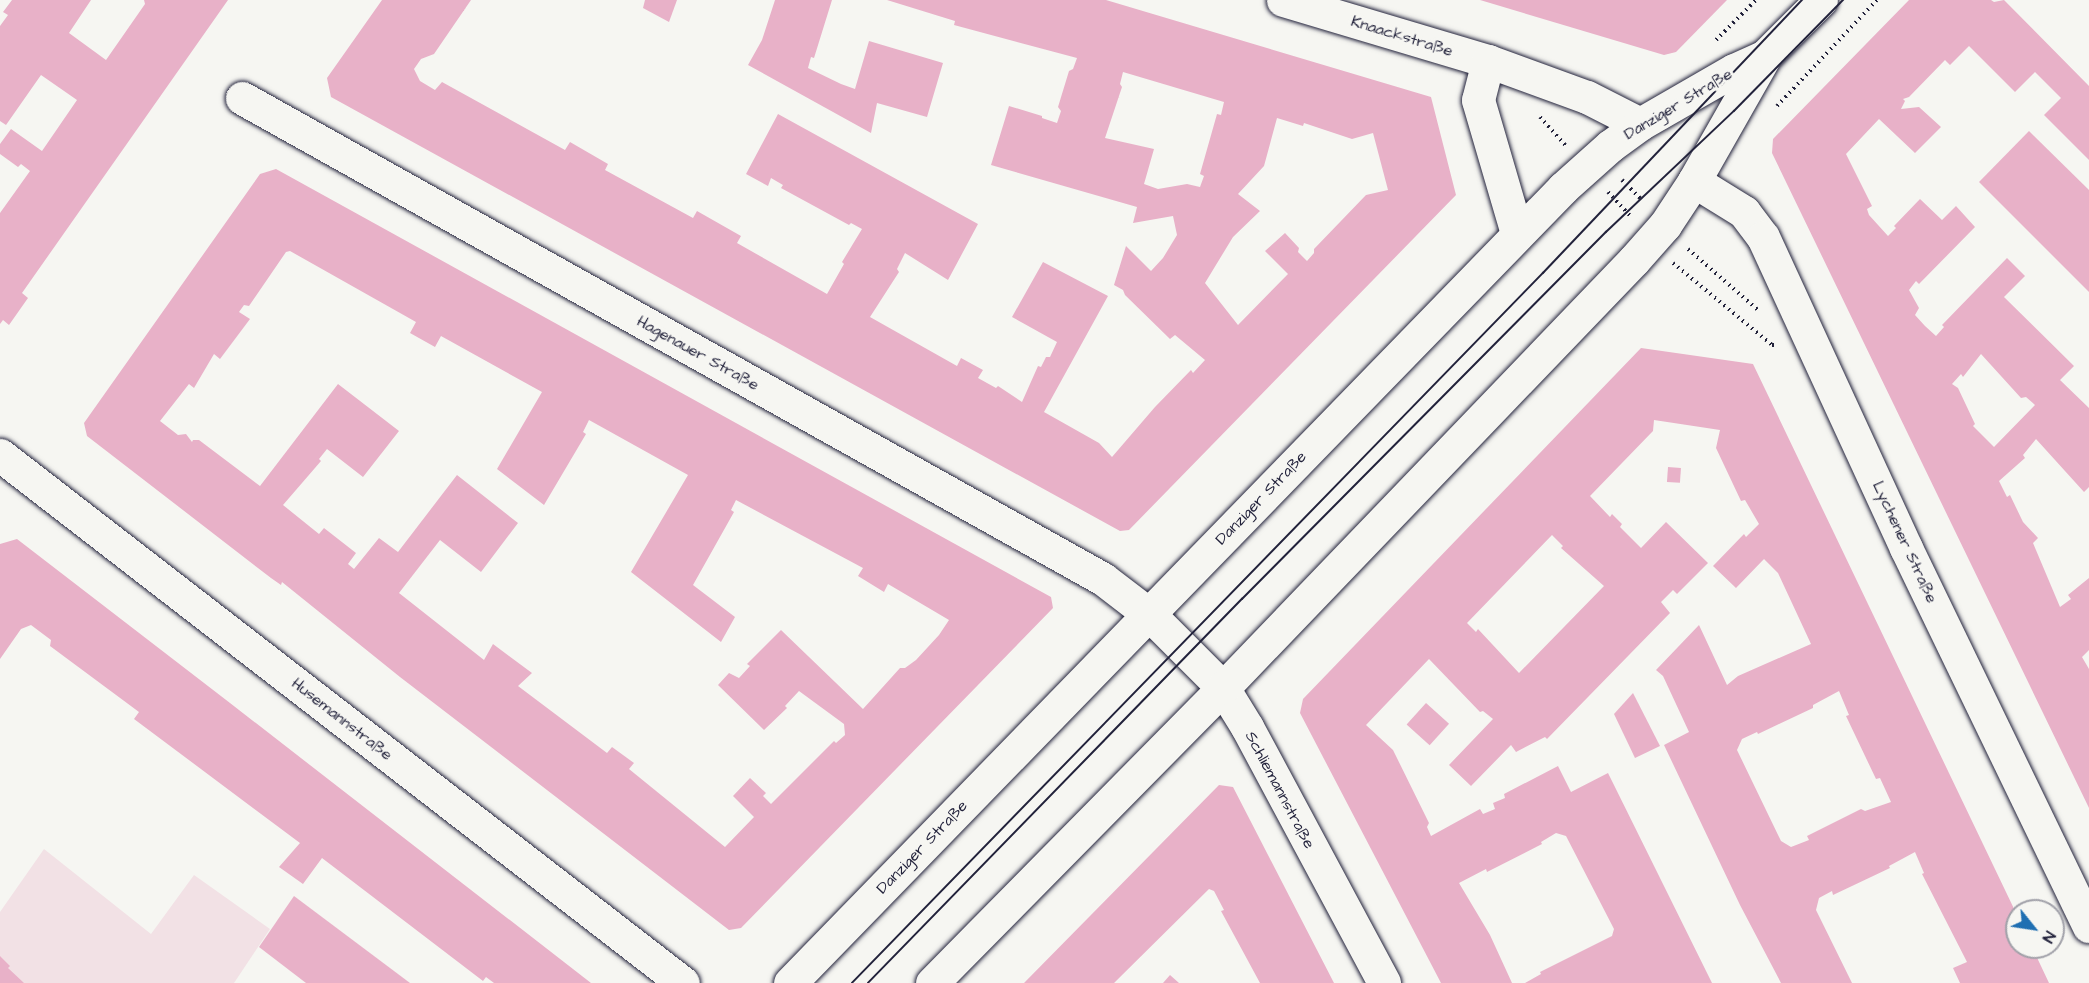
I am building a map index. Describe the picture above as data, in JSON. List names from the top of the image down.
{
  "streets": {
    "street": [
      "Knaackstraße",
      "Danziger Straße",
      "Hagenauer Straße",
      "Lychener Straße",
      "Husemannstraße",
      "Schliemannstraße"
    ]
  },
  "crossings": [
    ["Knaackstraße", "Danziger Straße"],
    ["Danziger Straße", "Hagenauer Straße"],
    ["Danziger Straße", "Lychener Straße"],
    ["Danziger Straße", "Schliemannstraße"],
    ["Hagenauer Straße", "Schliemannstraße"]
  ],
  "north": "bottom right"
}
